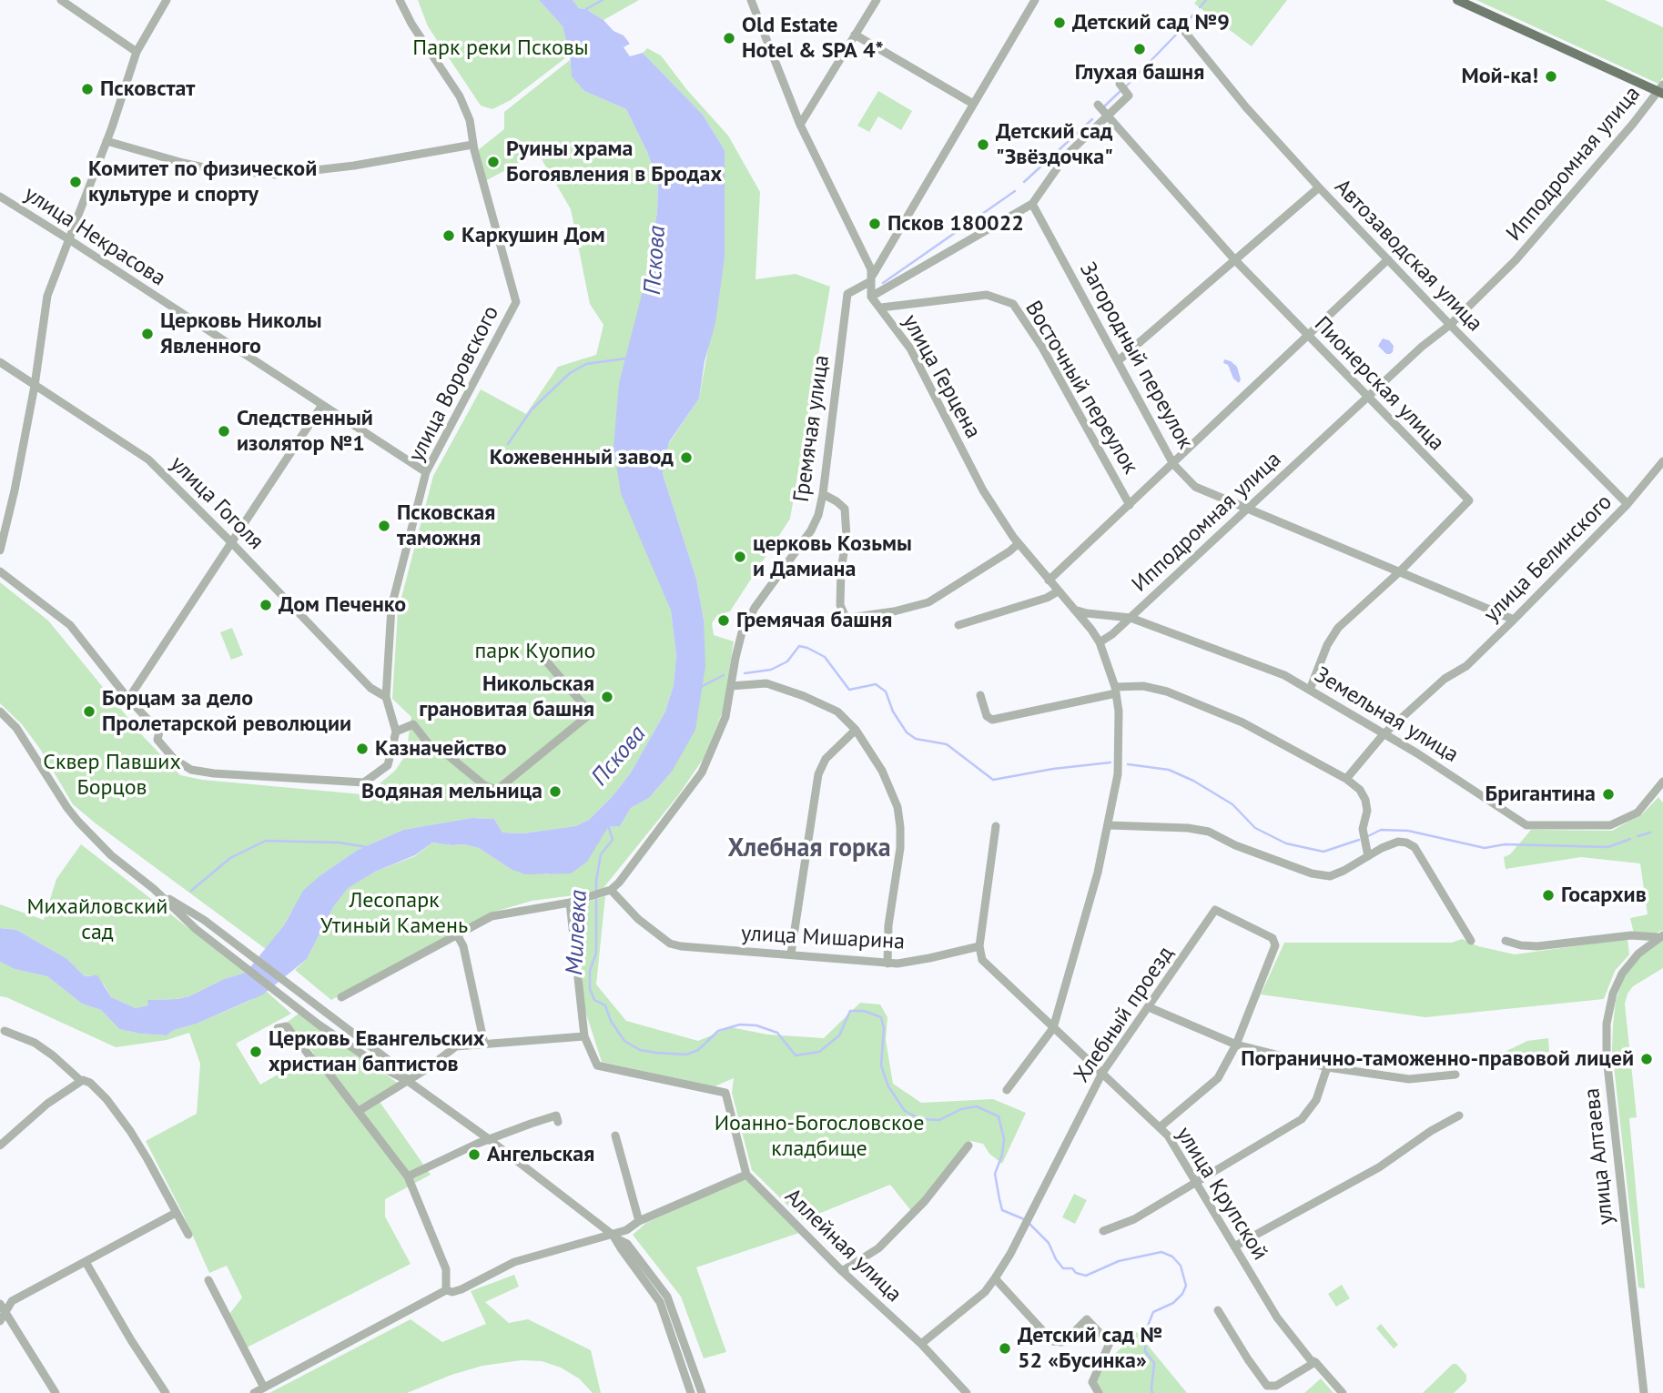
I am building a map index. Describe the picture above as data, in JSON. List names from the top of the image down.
{
  "streets": {
    "street": [
      "Ипподромная улица",
      "улица Некрасова",
      "Автозаводская улица",
      "Загородный переулок",
      "улица Герцена",
      "улица Воровского",
      "Пионерская улица",
      "Восточный переулок",
      "Гремячая улица",
      "улица Гоголя",
      "улица Белинского",
      "Земельная улица",
      "улица Мишарина",
      "Хлебный проезд",
      "улица Алтаева",
      "улица Крупской",
      "Аллейная улица"
    ]
  },
  "crossings": [
    ["Ипподромная улица", "Автозаводская улица"],
    ["Ипподромная улица", "Загородный переулок"],
    ["Ипподромная улица", "улица Герцена"],
    ["Ипподромная улица", "Пионерская улица"],
    ["Ипподромная улица", "Земельная улица"],
    ["улица Некрасова", "улица Воровского"],
    ["Автозаводская улица", "улица Белинского"],
    ["Загородный переулок", "Пионерская улица"],
    ["Загородный переулок", "улица Белинского"],
    ["улица Герцена", "Восточный переулок"],
    ["улица Герцена", "Земельная улица"],
    ["улица Воровского", "улица Гоголя"],
    ["Пионерская улица", "Земельная улица"],
    ["Гремячая улица", "улица Мишарина"],
    ["улица Белинского", "Земельная улица"],
    ["Хлебный проезд", "улица Крупской"],
    ["Хлебный проезд", "Аллейная улица"]
  ],
  "districts": ["Хлебная горка"],
  "water": ["Пскова", "Милевка"],
  "parks": [
    "Парк реки Псковы",
    "парк Куопио",
    "Сквер Павших Борцов",
    "Лесопарк Утиный Камень",
    "Михайловский сад",
    "Иоанно-Богословское кладбище"
  ],
  "places": [
    "Детский сад №9",
    "Old Estate Hotel & SPA 4*",
    "Глухая башня",
    "Мой-ка!",
    "Псковстат",
    "Детский сад \"Звёздочка\"",
    "Руины храма Богоявления в Бродах",
    "Комитет по физической культуре и спорту",
    "Псков 180022",
    "Каркушин Дом",
    "Церковь Николы Явленного",
    "Следственный изолятор №1",
    "Кожевенный завод",
    "Псковская таможня",
    "церковь Козьмы и Дамиана",
    "Дом Печенко",
    "Гремячая башня",
    "Никольская грановитая башня",
    "Борцам за дело Пролетарской революции",
    "Казначейство",
    "Водяная мельница",
    "Бригантина",
    "Госархив",
    "Церковь Евангельских христиан баптистов",
    "Погранично-таможенно-правовой лицей",
    "Ангельская",
    "Детский сад № 52 «Бусинка»"
  ]
}
